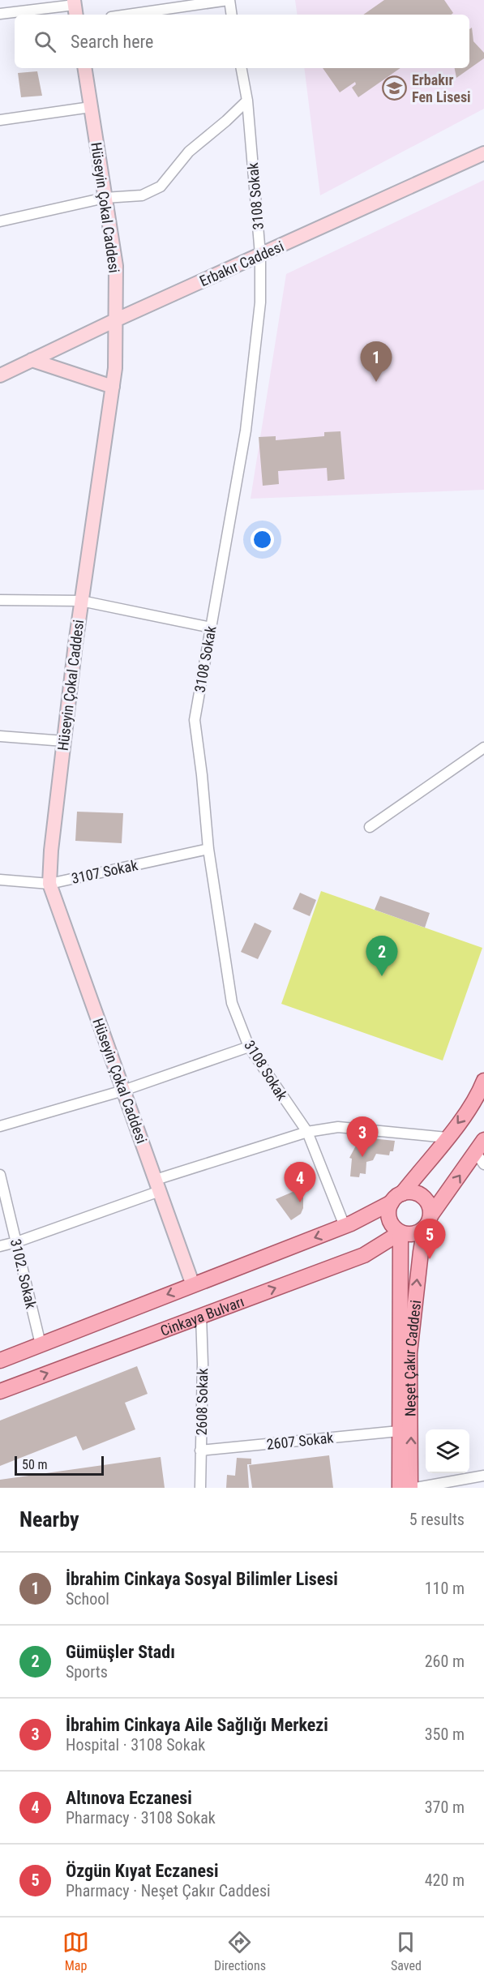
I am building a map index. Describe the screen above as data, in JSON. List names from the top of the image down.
{
  "streets": {
    "main road": ["Cinkaya Bulvarı", "Neşet Çakır Caddesi"],
    "street": [
      "3108 Sokak",
      "Hüseyin Çokal Caddesi",
      "Erbakır Caddesi",
      "3107 Sokak",
      "3102. Sokak",
      "2608 Sokak",
      "2607 Sokak"
    ]
  },
  "crossings": [
    ["3108 Sokak", "Erbakır Caddesi"],
    ["3108 Sokak", "3107 Sokak"],
    ["Hüseyin Çokal Caddesi", "Erbakır Caddesi"],
    ["Hüseyin Çokal Caddesi", "3107 Sokak"],
    ["Cinkaya Bulvarı", "Neşet Çakır Caddesi"],
    ["Cinkaya Bulvarı", "2608 Sokak"],
    ["Neşet Çakır Caddesi", "2607 Sokak"],
    ["2608 Sokak", "2607 Sokak"]
  ],
  "places": {
    "school or university": ["Erbakır Fen Lisesi"]
  },
  "scale_bar": "50 m",
  "page": {
    "search": "Search here",
    "pins": [
      "1",
      "2",
      "3",
      "4",
      "5"
    ],
    "scale": "50 m",
    "heading": ["Nearby", "5 results"],
    "list": [
      {
        "mark": "1",
        "name": "İbrahim Cinkaya Sosyal Bilimler Lisesi",
        "note": "School",
        "value": "110 m"
      },
      {
        "mark": "2",
        "name": "Gümüşler Stadı",
        "note": "Sports",
        "value": "260 m"
      },
      {
        "mark": "3",
        "name": "İbrahim Cinkaya Aile Sağlığı Merkezi",
        "note": "Hospital · 3108 Sokak",
        "value": "350 m"
      },
      {
        "mark": "4",
        "name": "Altınova Eczanesi",
        "note": "Pharmacy · 3108 Sokak",
        "value": "370 m"
      },
      {
        "mark": "5",
        "name": "Özgün Kıyat Eczanesi",
        "note": "Pharmacy · Neşet Çakır Caddesi",
        "value": "420 m"
      }
    ],
    "nav": ["Map", "Directions", "Saved"]
  }
}
